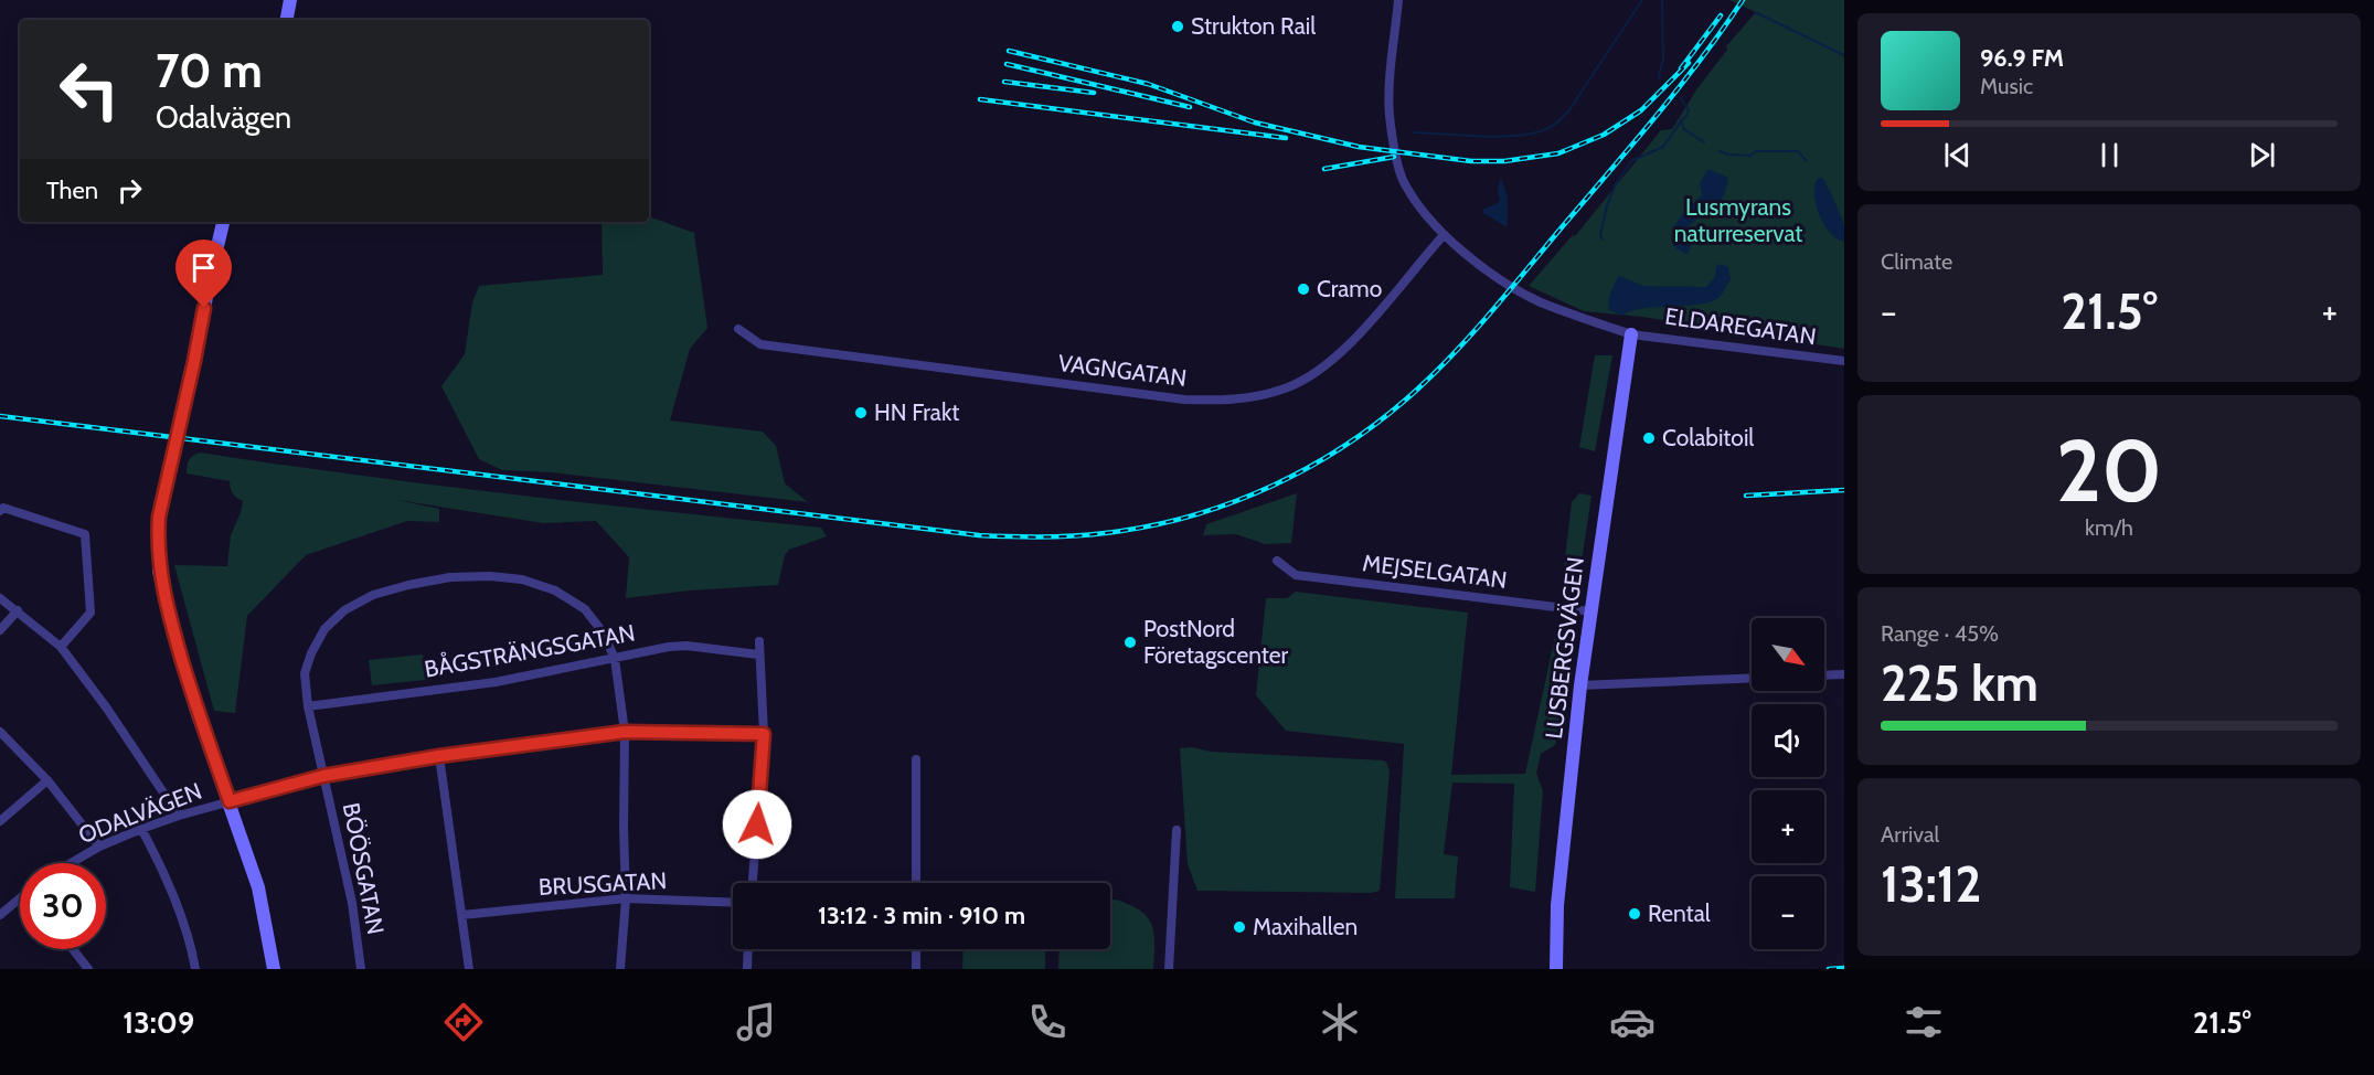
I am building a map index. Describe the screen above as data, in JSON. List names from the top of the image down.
{
  "streets": {
    "street": [
      "ELDAREGATAN",
      "VAGNGATAN",
      "MEJSELGATAN",
      "LUSBERGSVÄGEN",
      "BÅGSTRÄNGSGATAN",
      "ODALVÄGEN",
      "BÖÖSGATAN",
      "BRUSGATAN"
    ]
  },
  "crossings": [
    ["ELDAREGATAN", "VAGNGATAN"],
    ["ELDAREGATAN", "LUSBERGSVÄGEN"],
    ["MEJSELGATAN", "LUSBERGSVÄGEN"],
    ["BÅGSTRÄNGSGATAN", "BÖÖSGATAN"],
    ["ODALVÄGEN", "BÖÖSGATAN"],
    ["BÖÖSGATAN", "BRUSGATAN"]
  ],
  "parks": ["Lusmyrans naturreservat"],
  "places": [
    "Strukton Rail",
    "Cramo",
    "HN Frakt",
    "Colabitoil",
    "PostNord Företagscenter",
    "Rental",
    "Maxihallen"
  ],
  "north": "bottom right",
  "page": {
    "turn": ["70 m", "Odalvägen"],
    "song": ["96.9 FM", "Music"],
    "then": "Then",
    "tile": [
      "Climate",
      ["20", "km/h"],
      ["Range · 45%", "225 km"],
      ["Arrival", "13:12"]
    ],
    "heat": ["−", "21.5°", "+"],
    "map_buttons": ["+", "−"],
    "limit": "30",
    "trip": "13:12 · 3 min · 910 m",
    "tabs": ["13:09", "21.5°"]
  }
}
